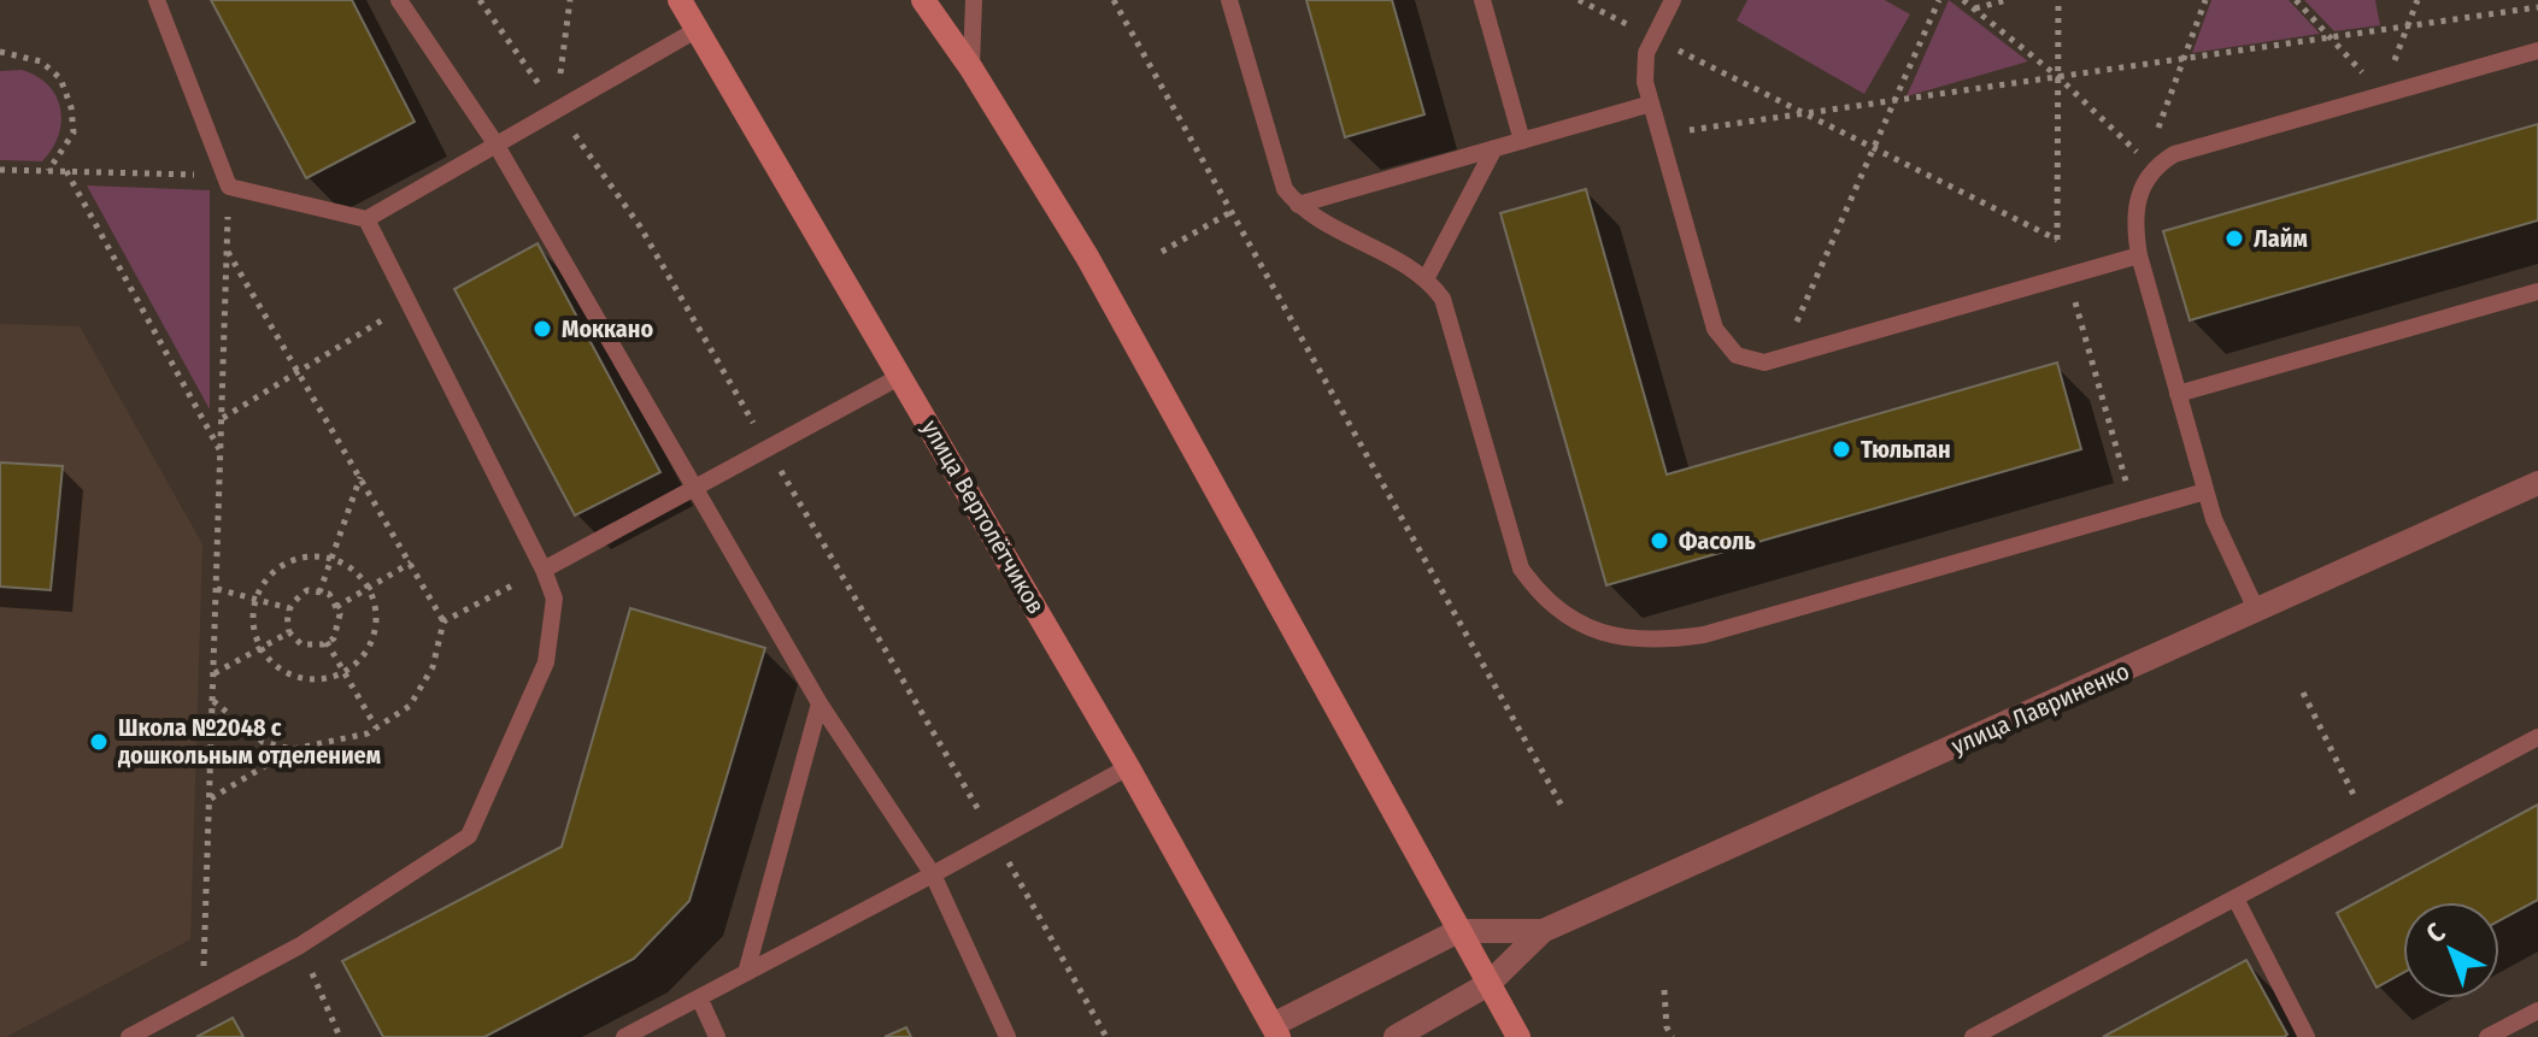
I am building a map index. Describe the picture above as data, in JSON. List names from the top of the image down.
{
  "streets": {
    "main road": ["улица Вертолётчиков"],
    "street": ["улица Лавриненко"]
  },
  "places": [
    "Лайм",
    "Моккано",
    "Тюльпан",
    "Фасоль",
    "Школа №2048 с дошкольным отделением"
  ],
  "north": "top left"
}
